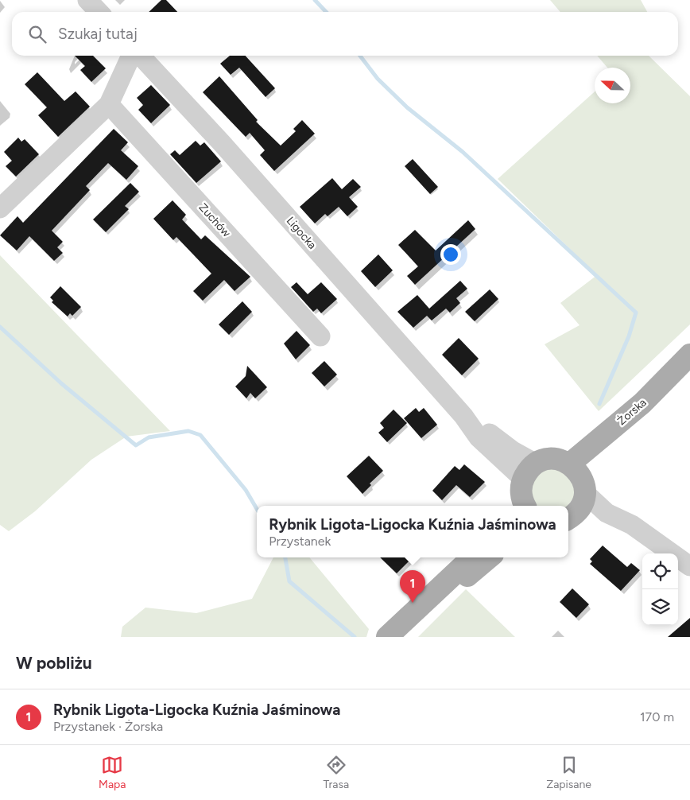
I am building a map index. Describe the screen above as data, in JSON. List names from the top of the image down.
{
  "streets": {
    "main road": ["Żorska"],
    "street": ["Zuchów", "Ligocka"]
  },
  "north": "left",
  "page": {
    "search": "Szukaj tutaj",
    "popup": ["Rybnik Ligota-Ligocka Kuźnia Jaśminowa", "Przystanek"],
    "pins": "1",
    "heading": "W pobliżu",
    "list": [
      {
        "mark": "1",
        "name": "Rybnik Ligota-Ligocka Kuźnia Jaśminowa",
        "note": "Przystanek · Żorska",
        "value": "170 m"
      }
    ],
    "nav": ["Mapa", "Trasa", "Zapisane"]
  }
}
